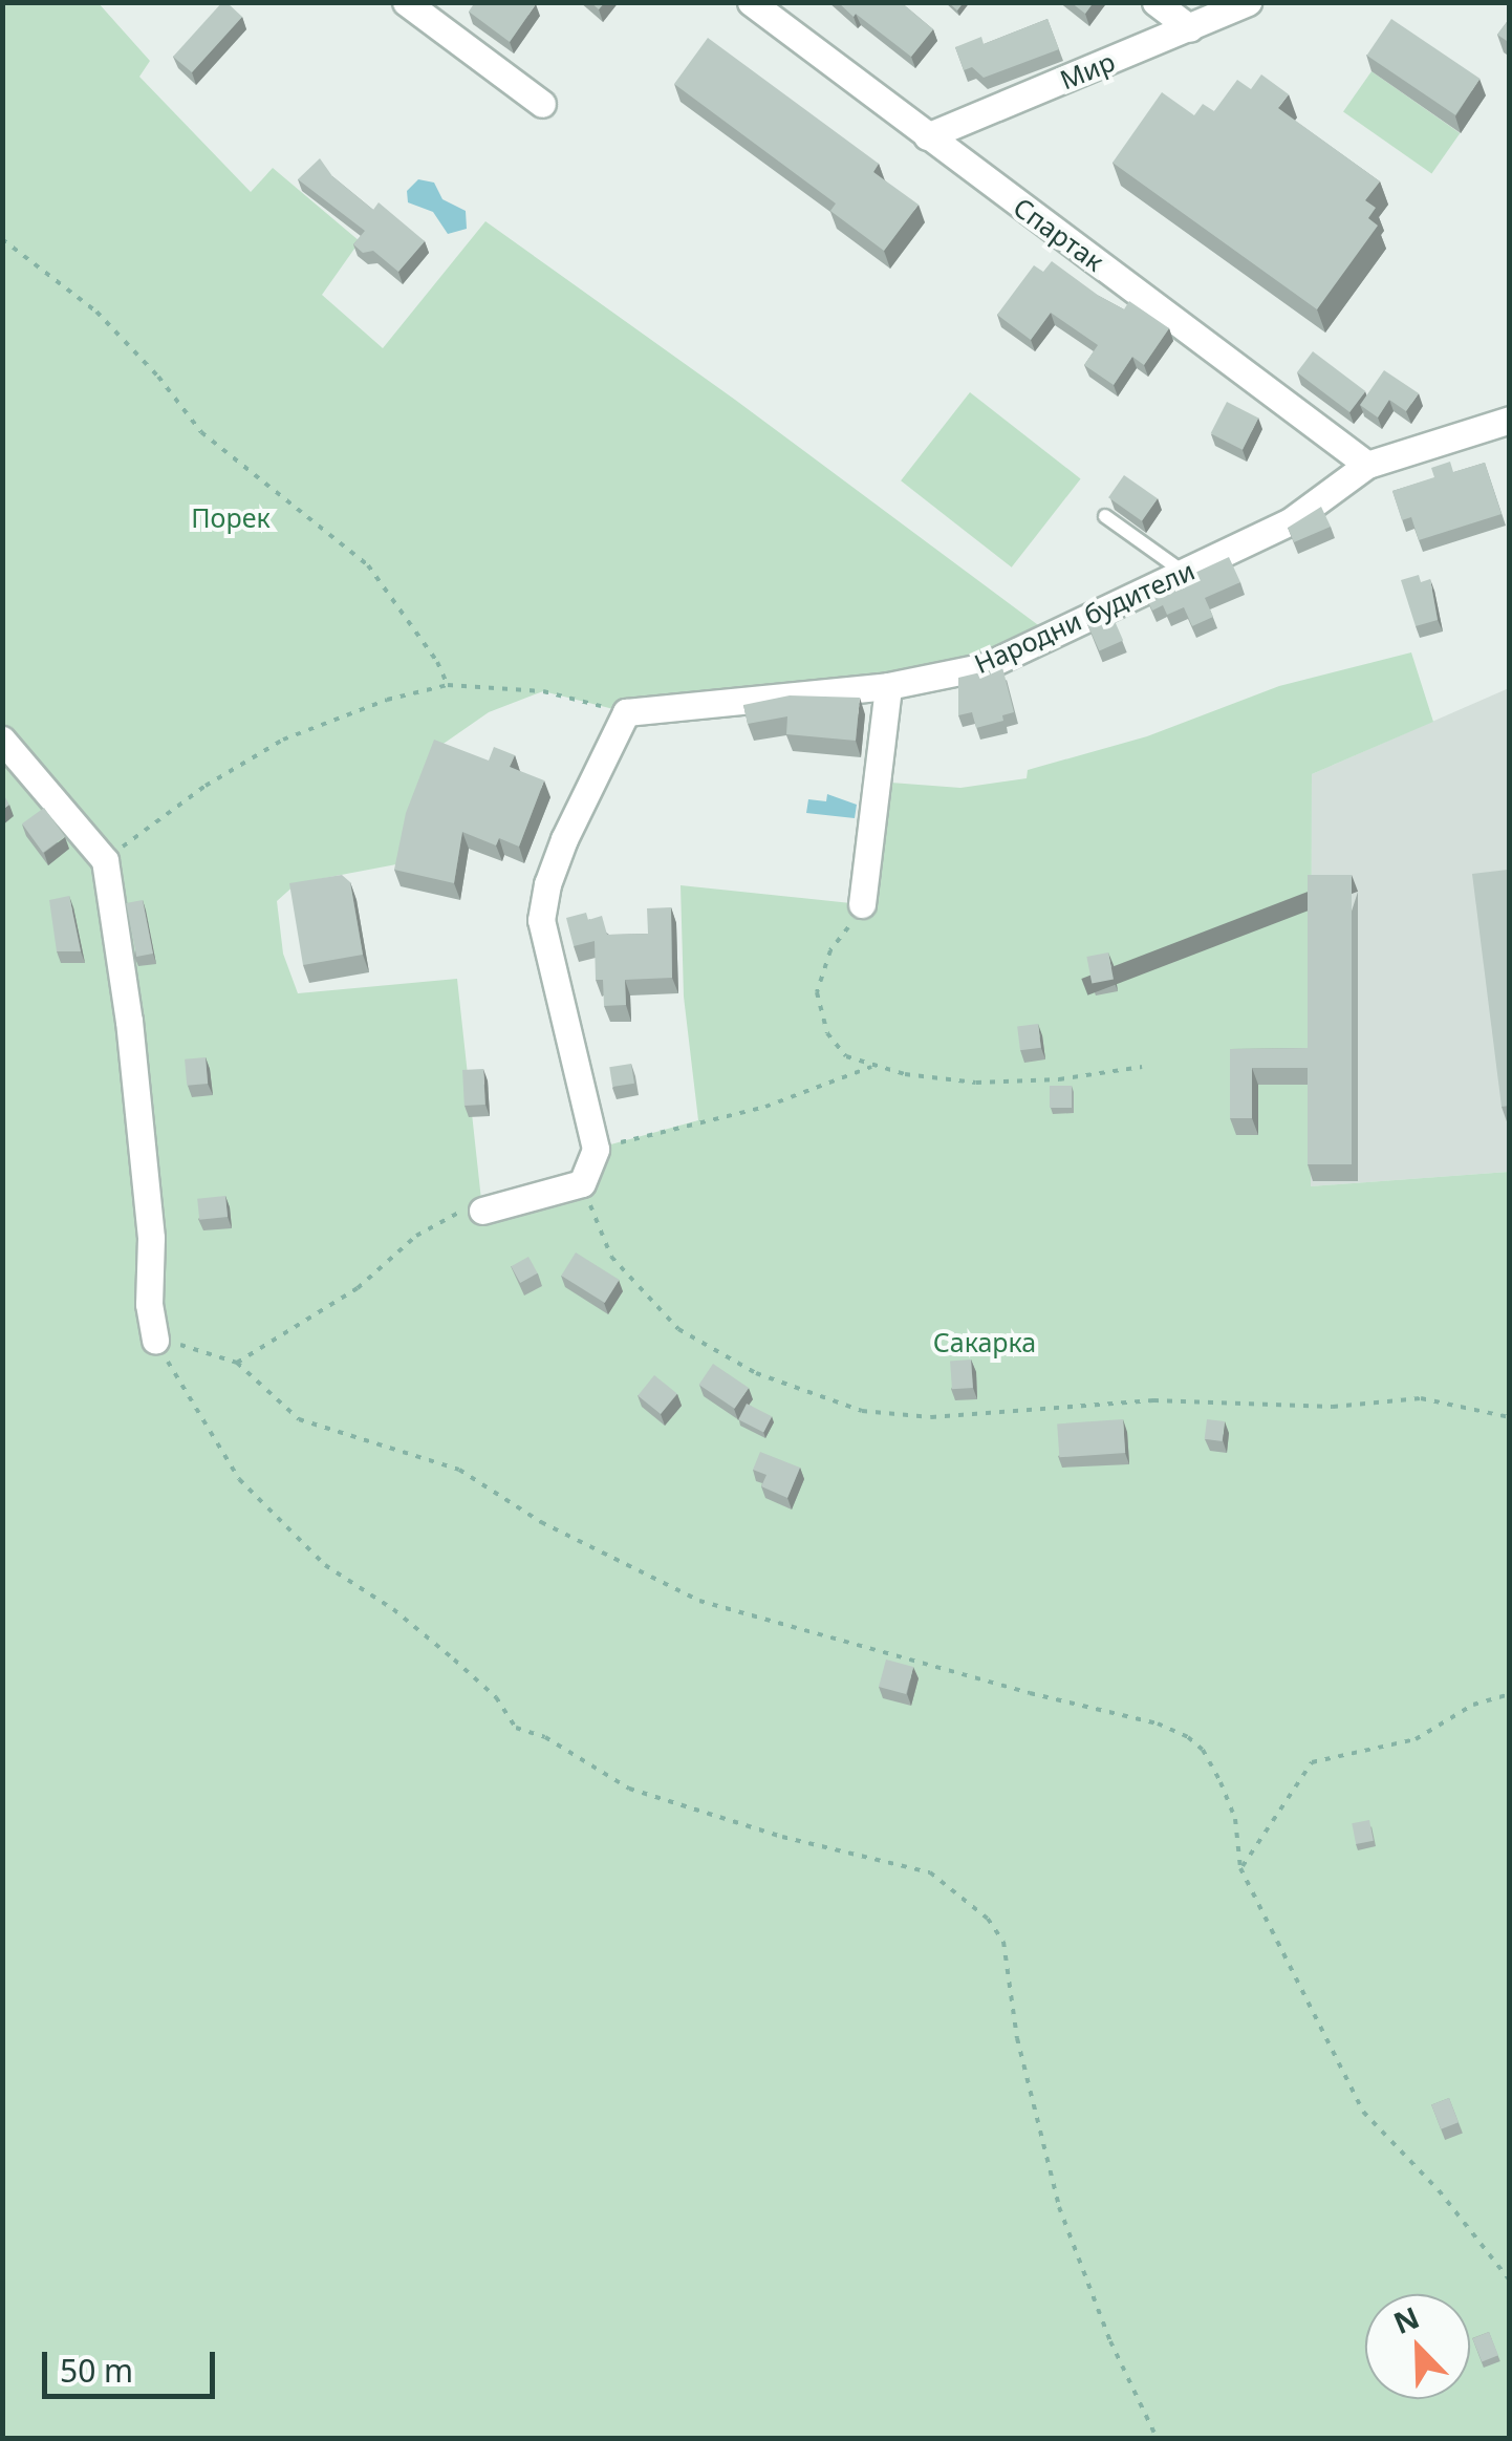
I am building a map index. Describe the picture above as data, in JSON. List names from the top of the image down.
{
  "streets": {
    "street": ["Мир", "Спартак", "Народни будители"]
  },
  "crossings": [
    ["Мир", "Спартак"],
    ["Спартак", "Народни будители"]
  ],
  "parks": ["Порек", "Сакарка"],
  "scale_bar": "50 m",
  "north": "top left"
}
